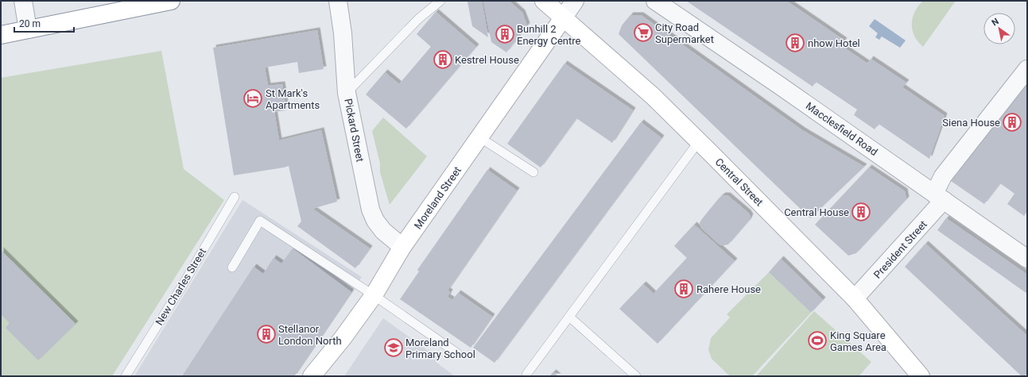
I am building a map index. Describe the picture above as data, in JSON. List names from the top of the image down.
{
  "streets": {
    "main road": ["Central Street", "Moreland Street"],
    "street": ["Macclesfield Road", "Pickard Street", "President Street"],
    "lane": ["New Charles Street"]
  },
  "crossings": [
    ["Macclesfield Road", "President Street"],
    ["Pickard Street", "Moreland Street"],
    ["Central Street", "Moreland Street"],
    ["Central Street", "President Street"]
  ],
  "places": {
    "supermarket": ["City Road Supermarket"],
    "building": [
      "Bunhill 2 Energy Centre",
      "nhow Hotel",
      "Kestrel House",
      "Siena House",
      "Central House",
      "Rahere House",
      "Stellanor London North"
    ],
    "hotel": ["St Mark's Apartments"],
    "sports": ["King Square Games Area"],
    "school or university": ["Moreland Primary School"]
  },
  "scale_bar": "20 m",
  "north": "top left"
}
